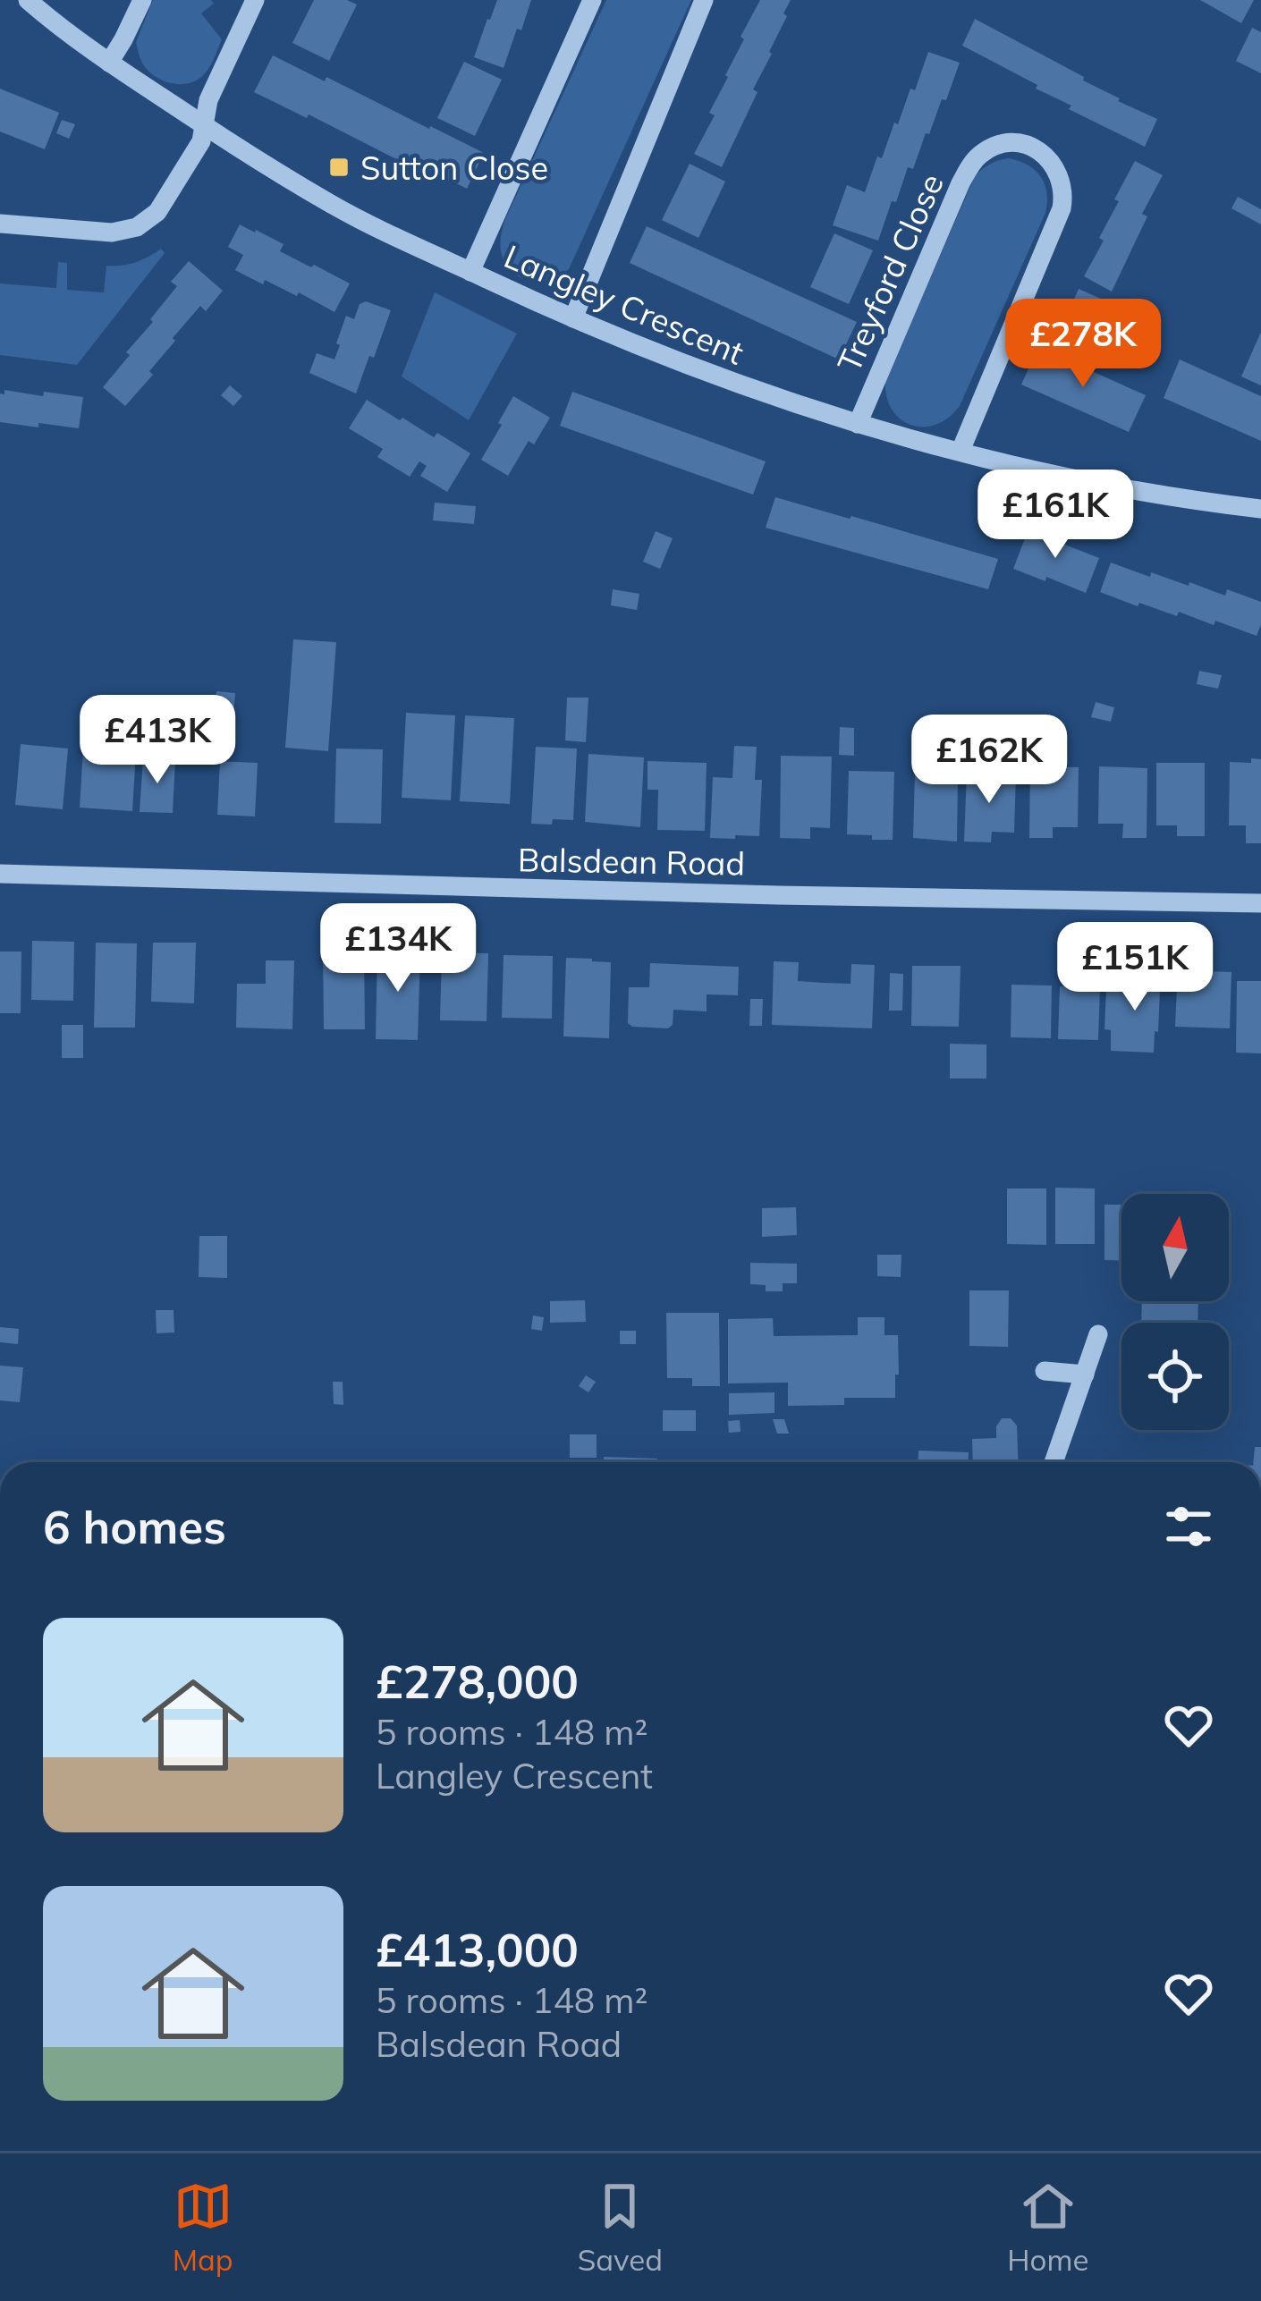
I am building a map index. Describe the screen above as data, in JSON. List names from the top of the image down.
{
  "streets": {
    "street": ["Treyford Close", "Langley Crescent", "Balsdean Road"]
  },
  "crossings": [
    ["Treyford Close", "Langley Crescent"]
  ],
  "places": {
    "transit": ["Sutton Close"]
  },
  "north": "top",
  "page": {
    "price": [
      "£278K",
      "£161K",
      "£413K",
      "£162K",
      "£134K",
      "£151K"
    ],
    "heading": "6 homes",
    "list": [
      {
        "name": "£278,000",
        "note": "5 rooms · 148 m² · Langley Crescent"
      },
      {
        "name": "£413,000",
        "note": "5 rooms · 148 m² · Balsdean Road"
      }
    ],
    "tabs": ["Map", "Saved", "Home"]
  }
}
